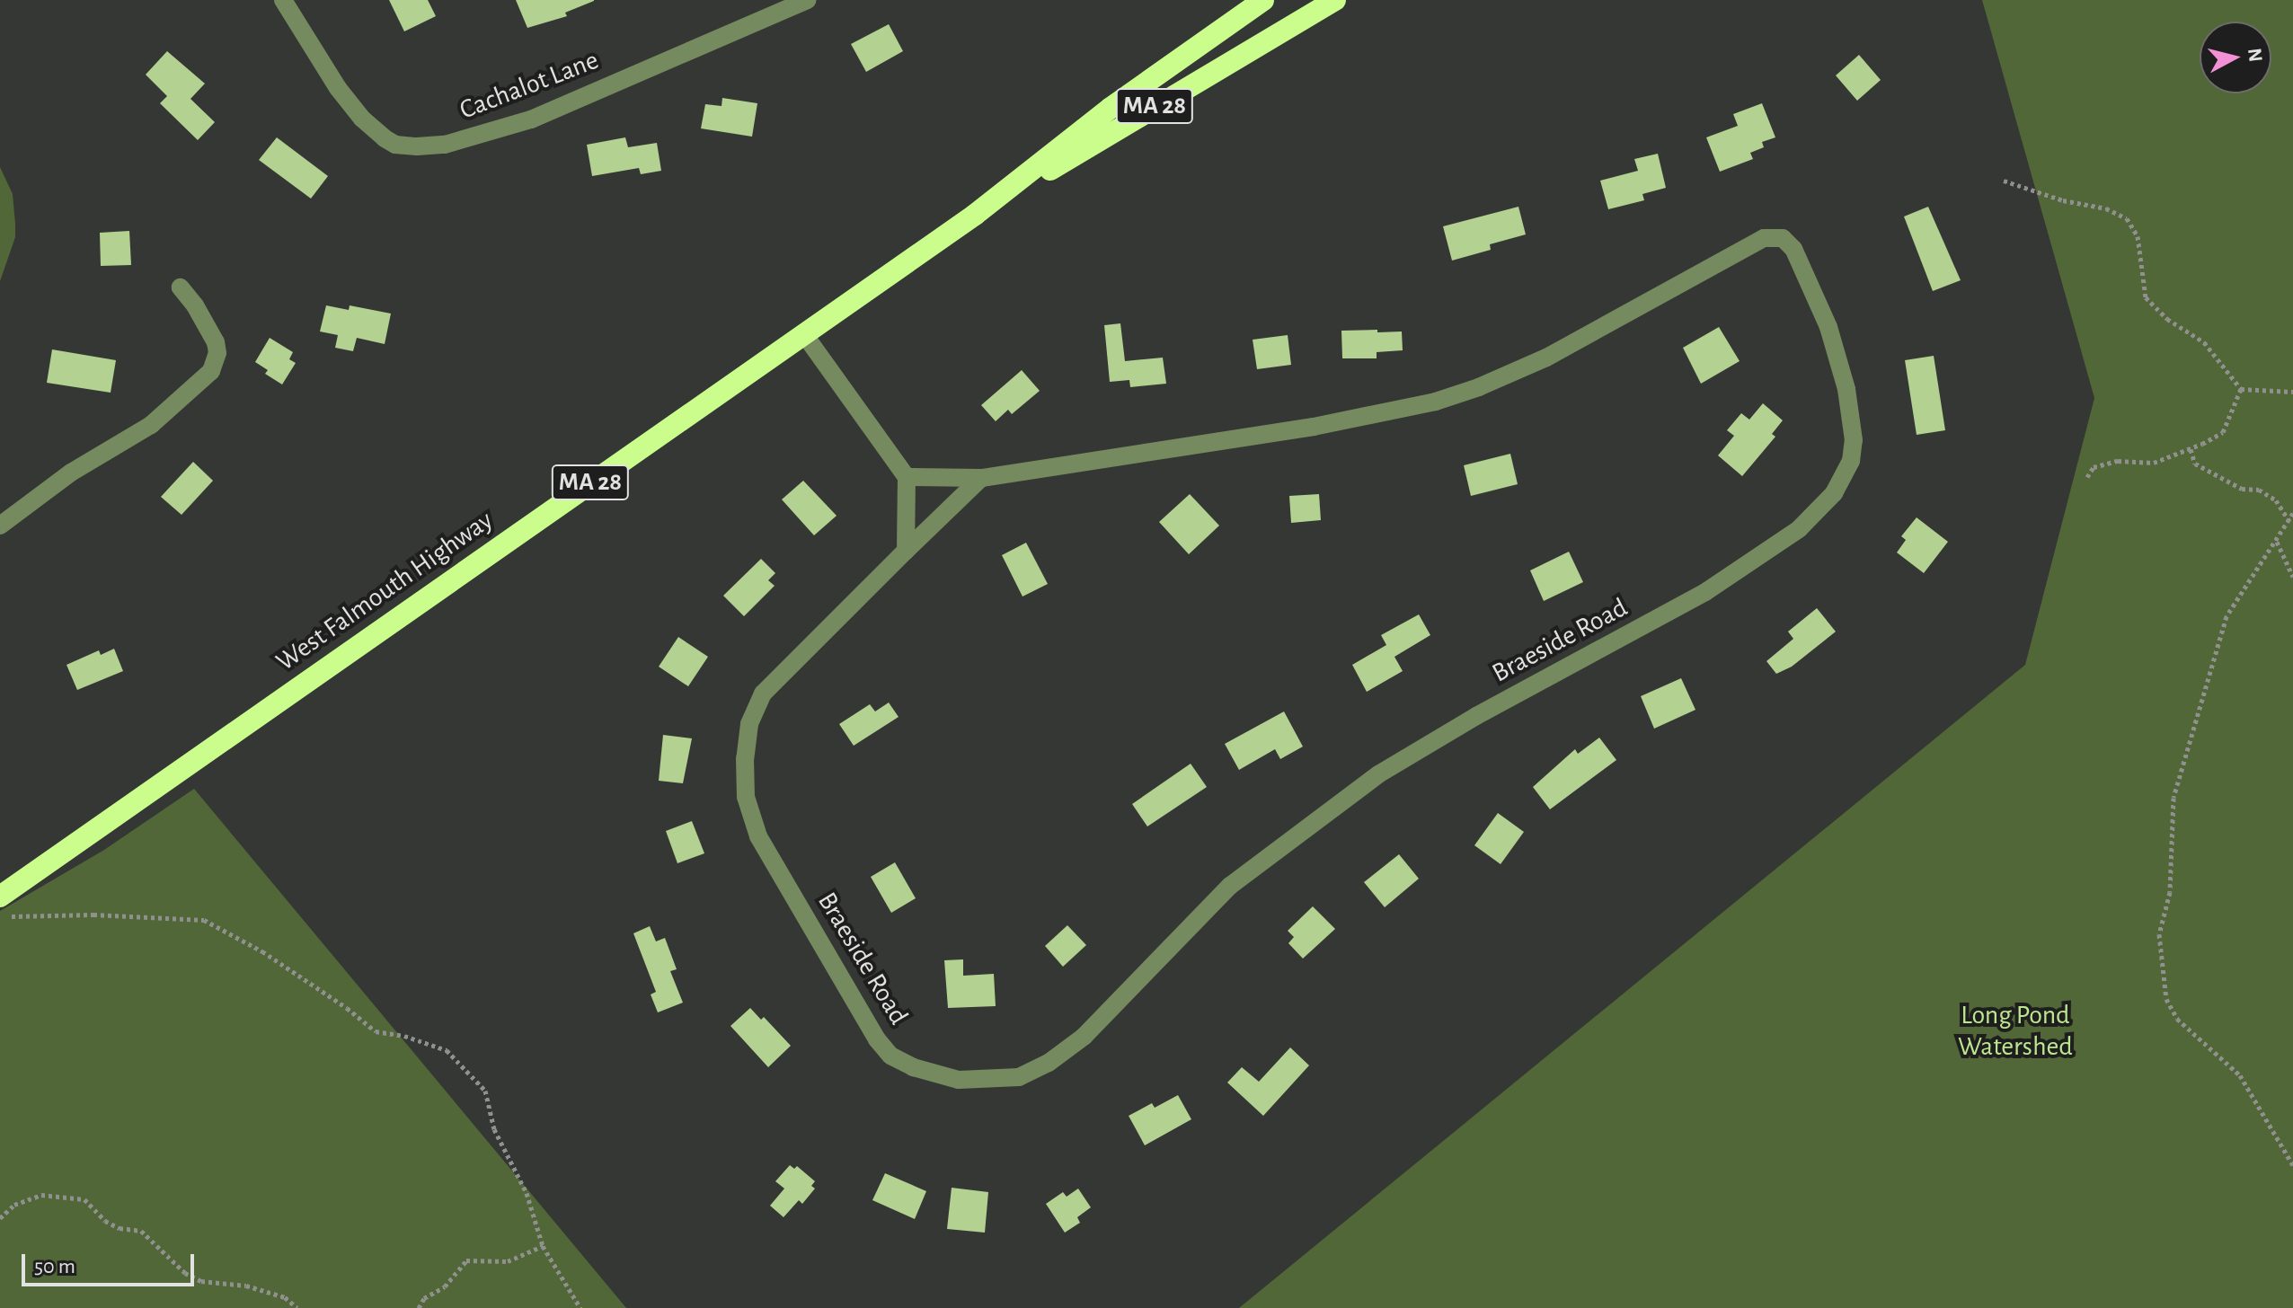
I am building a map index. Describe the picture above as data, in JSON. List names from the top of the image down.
{
  "streets": {
    "highway": ["MA 28", "West Falmouth Highway"],
    "street": ["Cachalot Lane", "Braeside Road"]
  },
  "crossings": [
    ["MA 28", "West Falmouth Highway"]
  ],
  "parks": ["Long Pond Watershed"],
  "scale_bar": "50 m",
  "north": "right"
}
